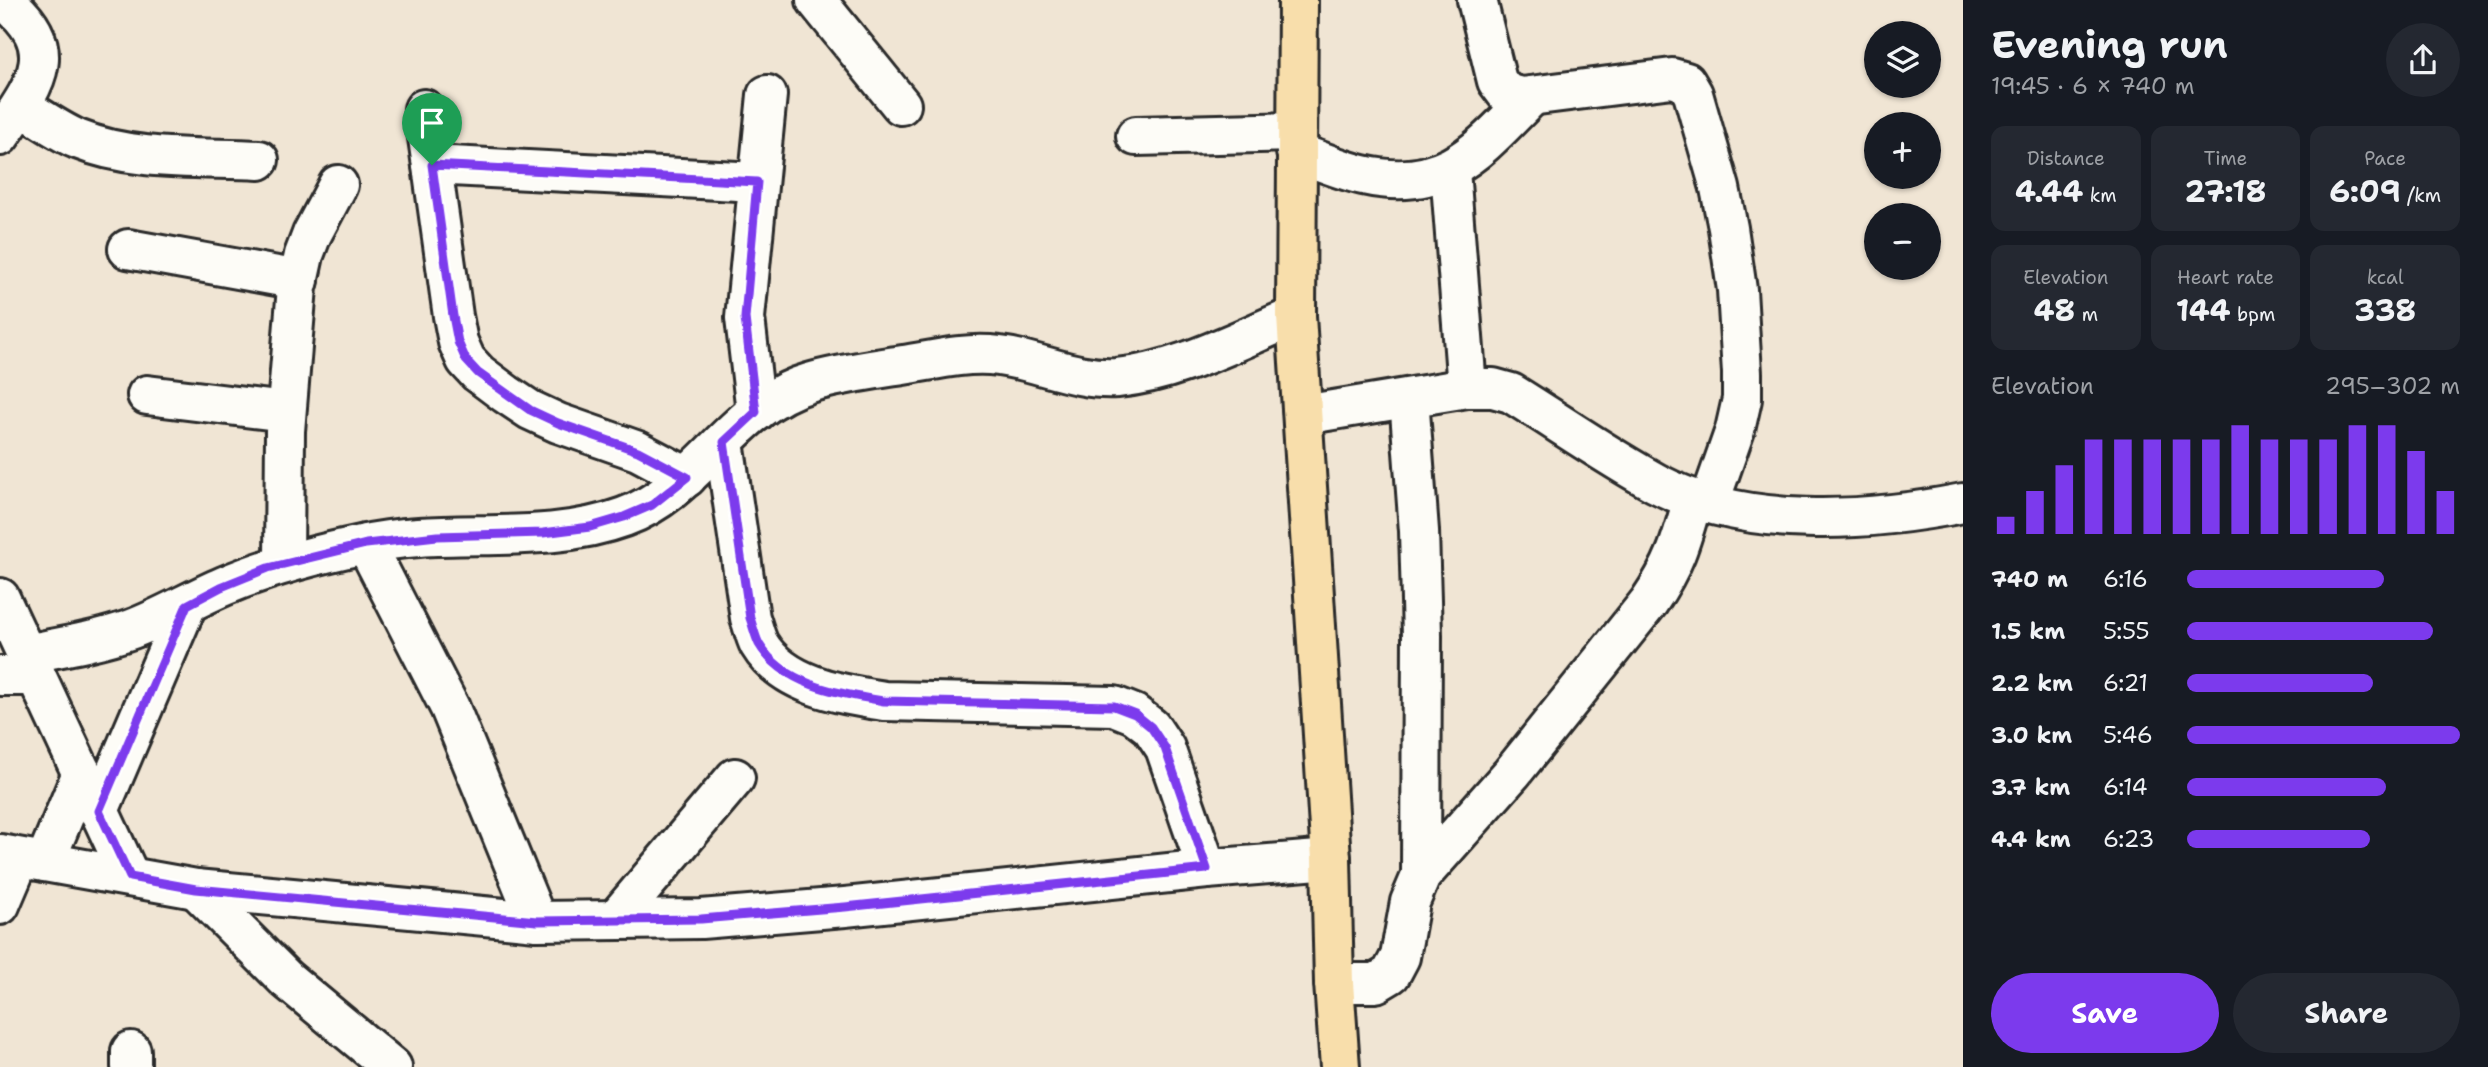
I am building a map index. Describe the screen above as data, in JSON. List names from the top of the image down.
{
  "page": {
    "heading": ["Evening run", "19:45 · 6 × 740 m"],
    "map_buttons": ["+", "−"],
    "stats": [
      ["Distance", "4.44 km"],
      ["Time", "27:18"],
      ["Pace", "6:09 /km"],
      ["Elevation", "48 m"],
      ["Heart rate", "144 bpm"],
      ["kcal", "338"]
    ],
    "chart": ["Elevation", "295–302 m"],
    "list": [
      {
        "name": "740 m",
        "note": "6:16"
      },
      {
        "name": "1.5 km",
        "note": "5:55"
      },
      {
        "name": "2.2 km",
        "note": "6:21"
      },
      {
        "name": "3.0 km",
        "note": "5:46"
      },
      {
        "name": "3.7 km",
        "note": "6:14"
      },
      {
        "name": "4.4 km",
        "note": "6:23"
      }
    ],
    "buttons": ["Save", "Share"]
  }
}
